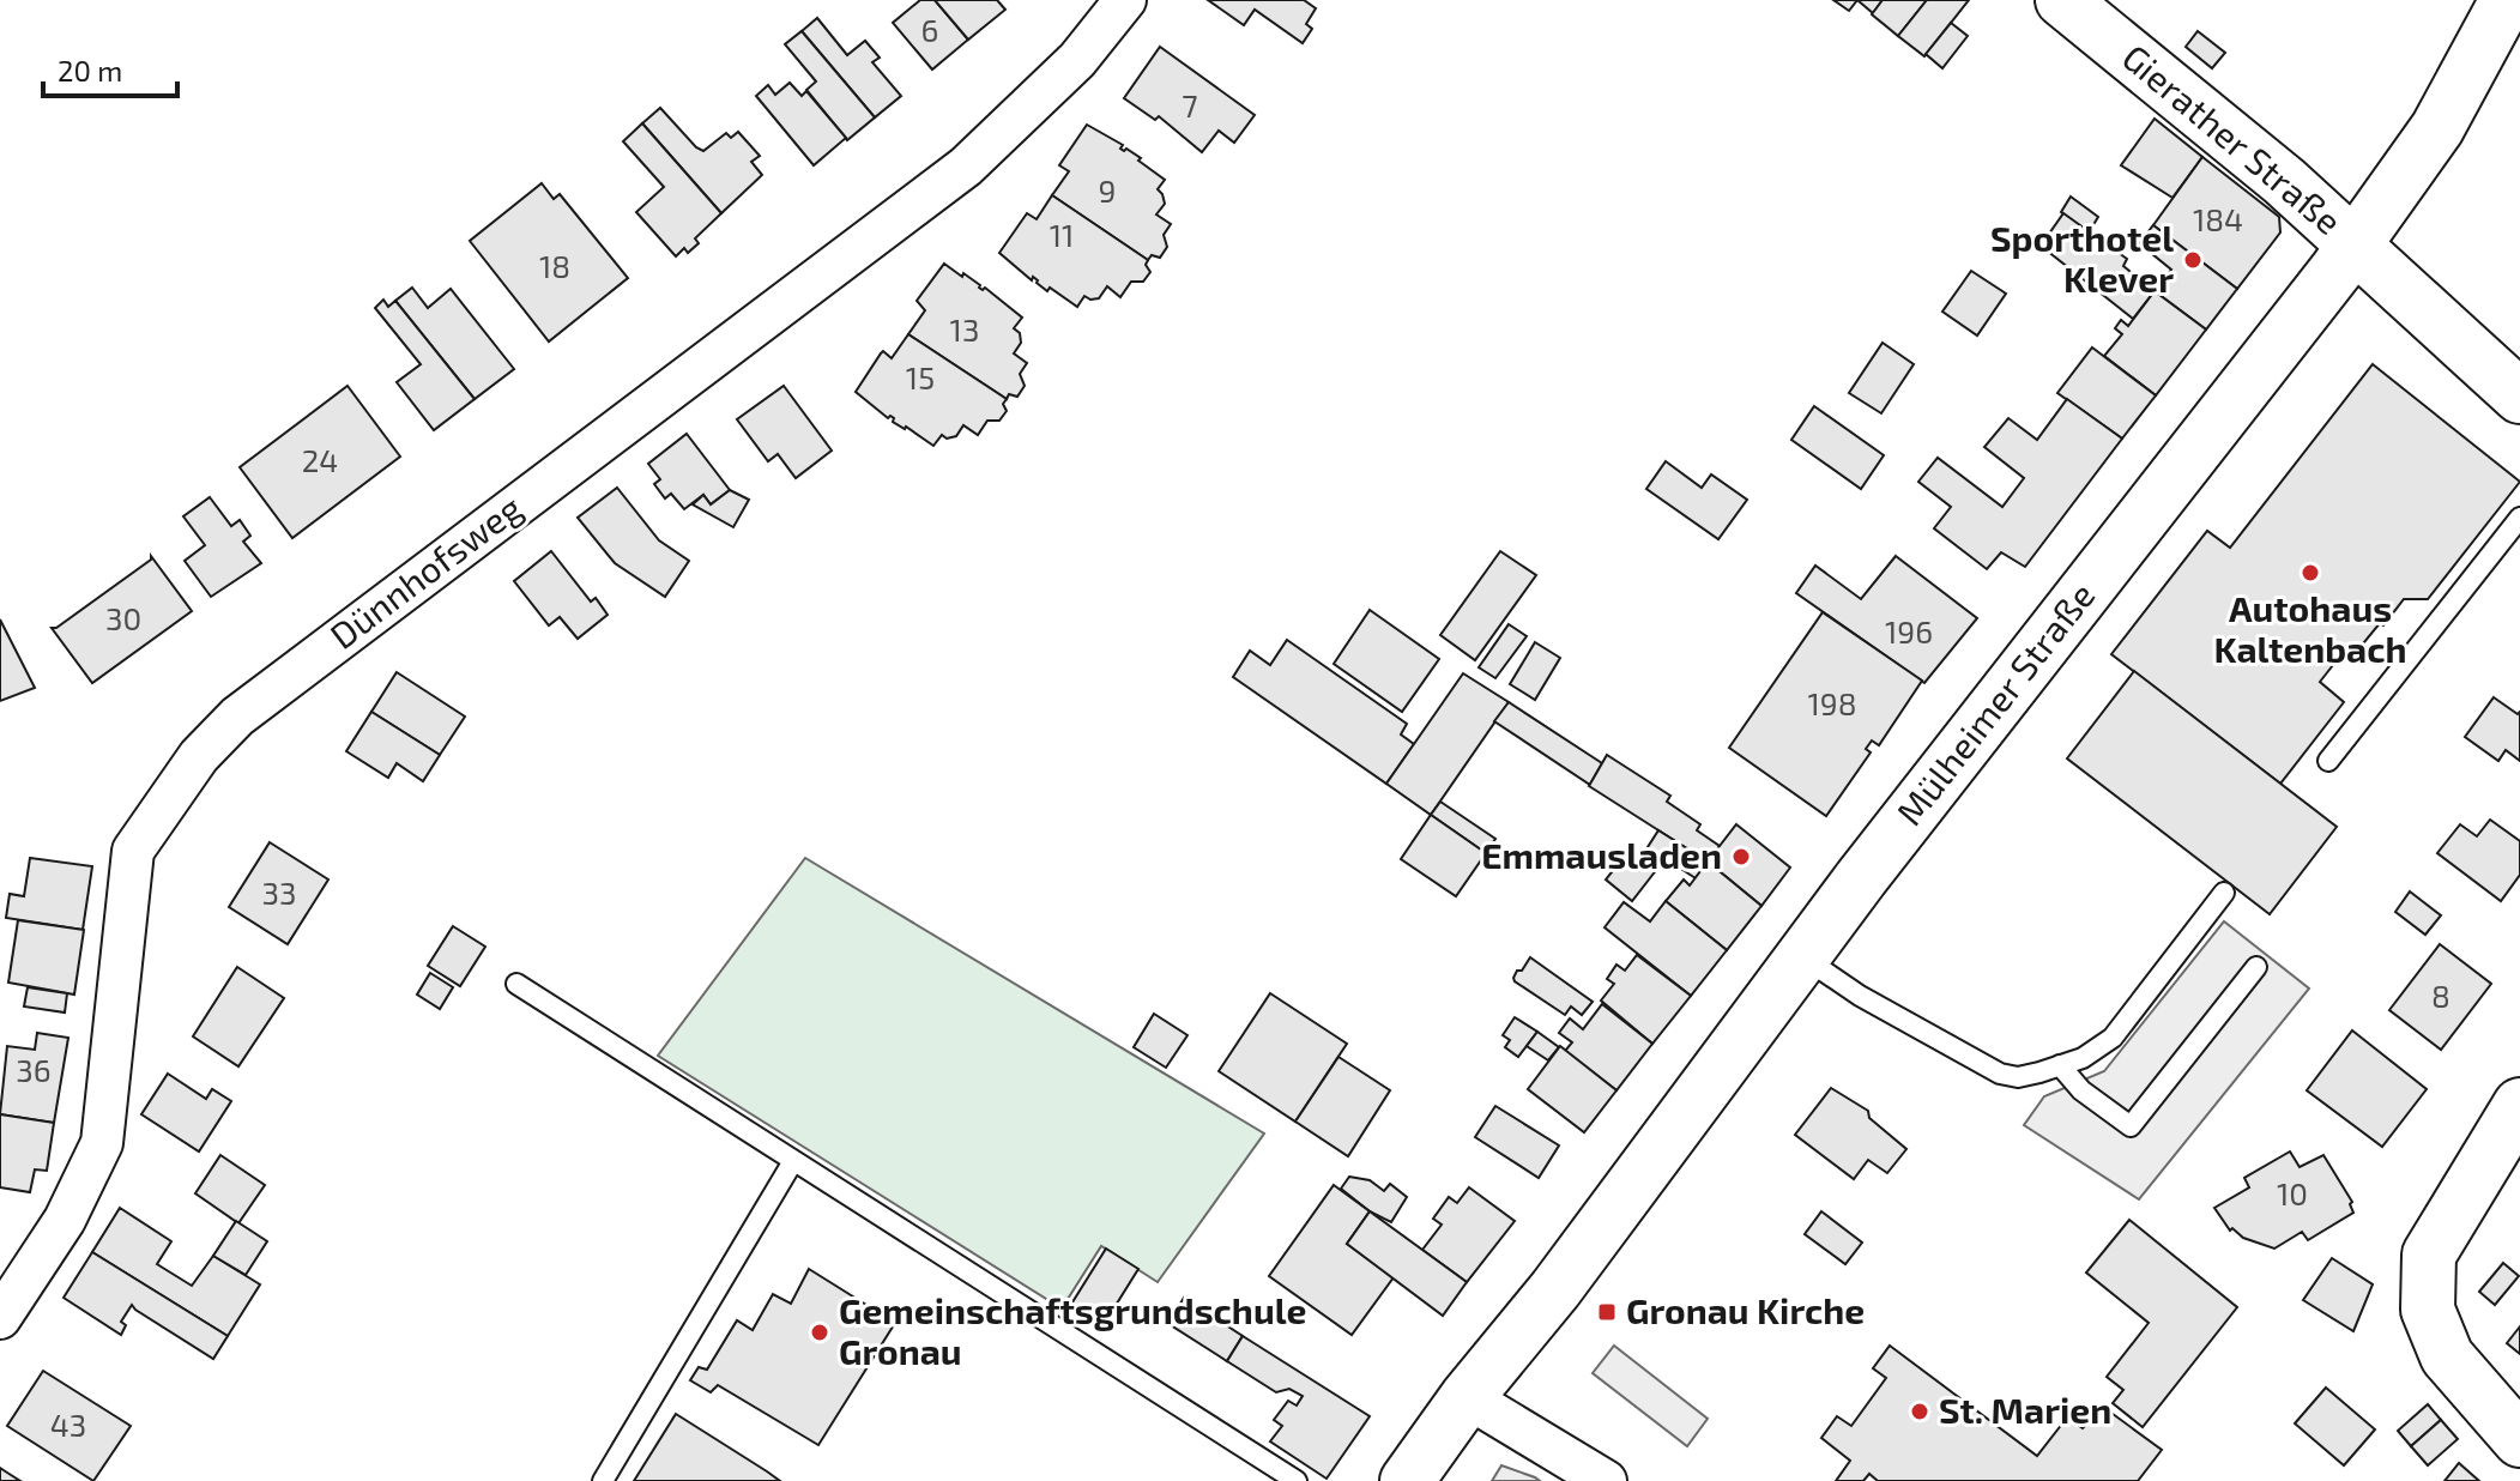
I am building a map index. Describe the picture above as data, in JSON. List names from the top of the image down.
{
  "streets": {
    "main road": ["Gierather Straße", "Mülheimer Straße"],
    "street": ["Dünnhofsweg"]
  },
  "crossings": [
    ["Gierather Straße", "Mülheimer Straße"]
  ],
  "places": {
    "other": [
      "Sporthotel Klever",
      "Autohaus Kaltenbach",
      "Emmausladen",
      "Gemeinschaftsgrundschule Gronau",
      "St. Marien"
    ],
    "transit": ["Gronau Kirche"]
  },
  "house_numbers": [
    "6",
    "7",
    "9",
    "184",
    "11",
    "18",
    "13",
    "15",
    "24",
    "30",
    "196",
    "198",
    "33",
    "8",
    "36",
    "10",
    "43"
  ],
  "scale_bar": "20 m"
}
